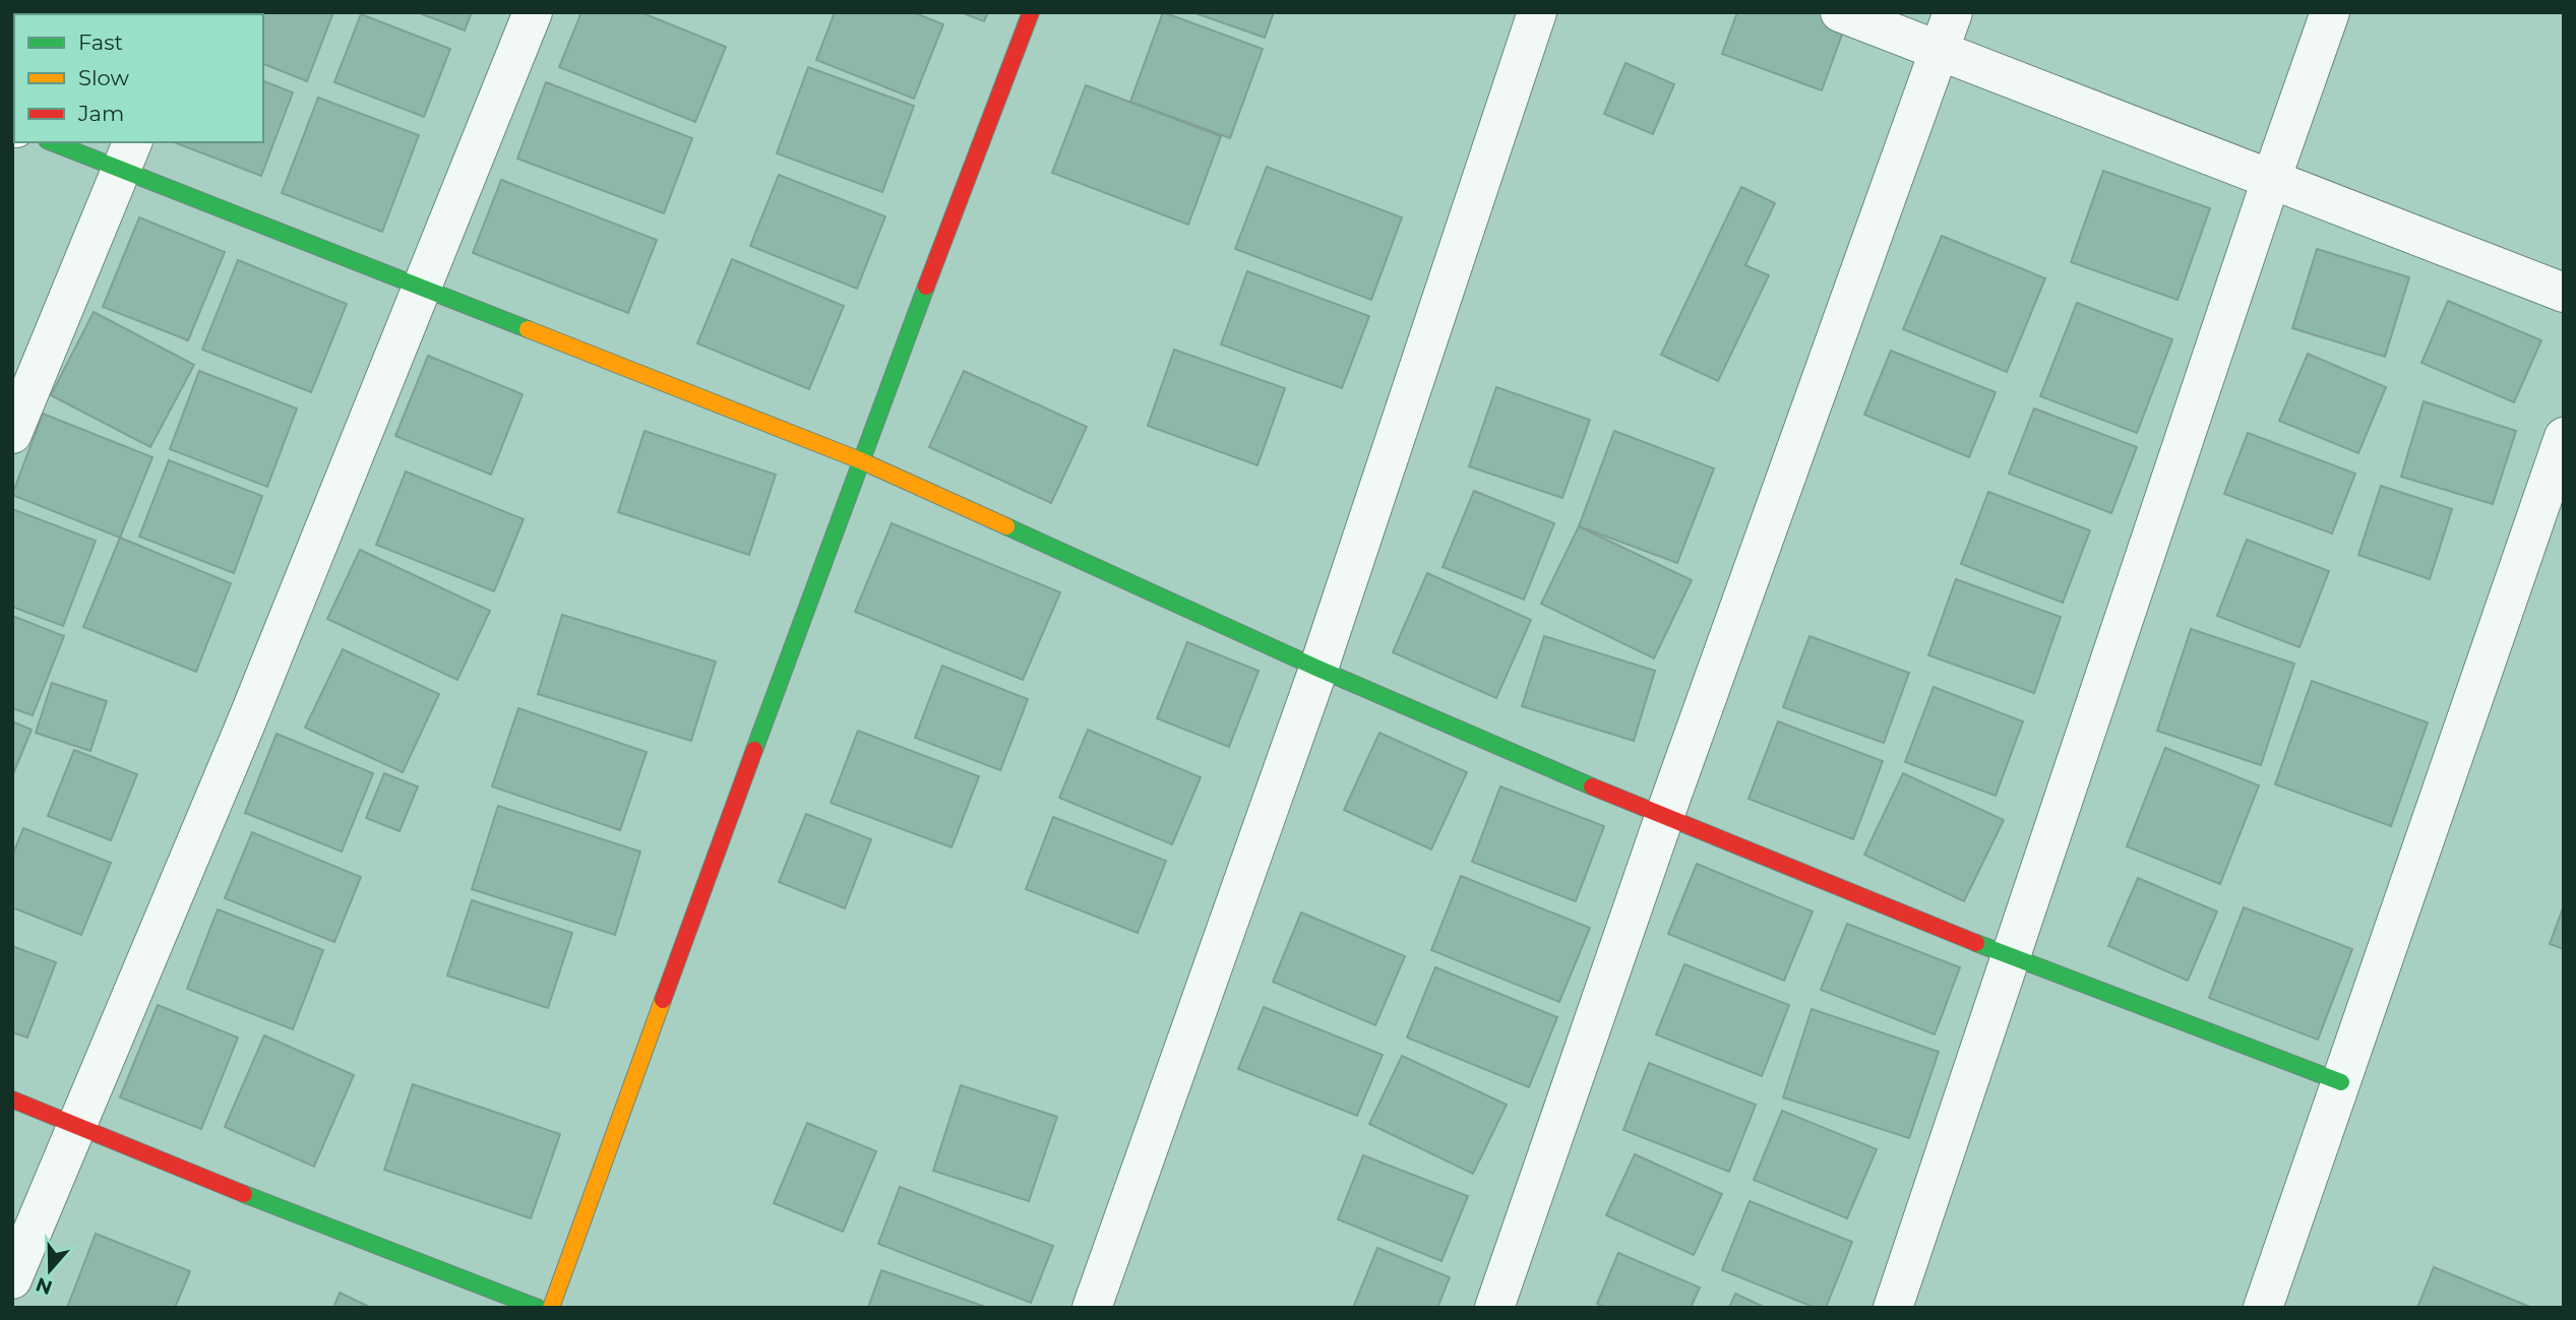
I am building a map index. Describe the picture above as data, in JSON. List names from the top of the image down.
{
  "legend": ["Fast", "Slow", "Jam"],
  "north": "bottom"
}
